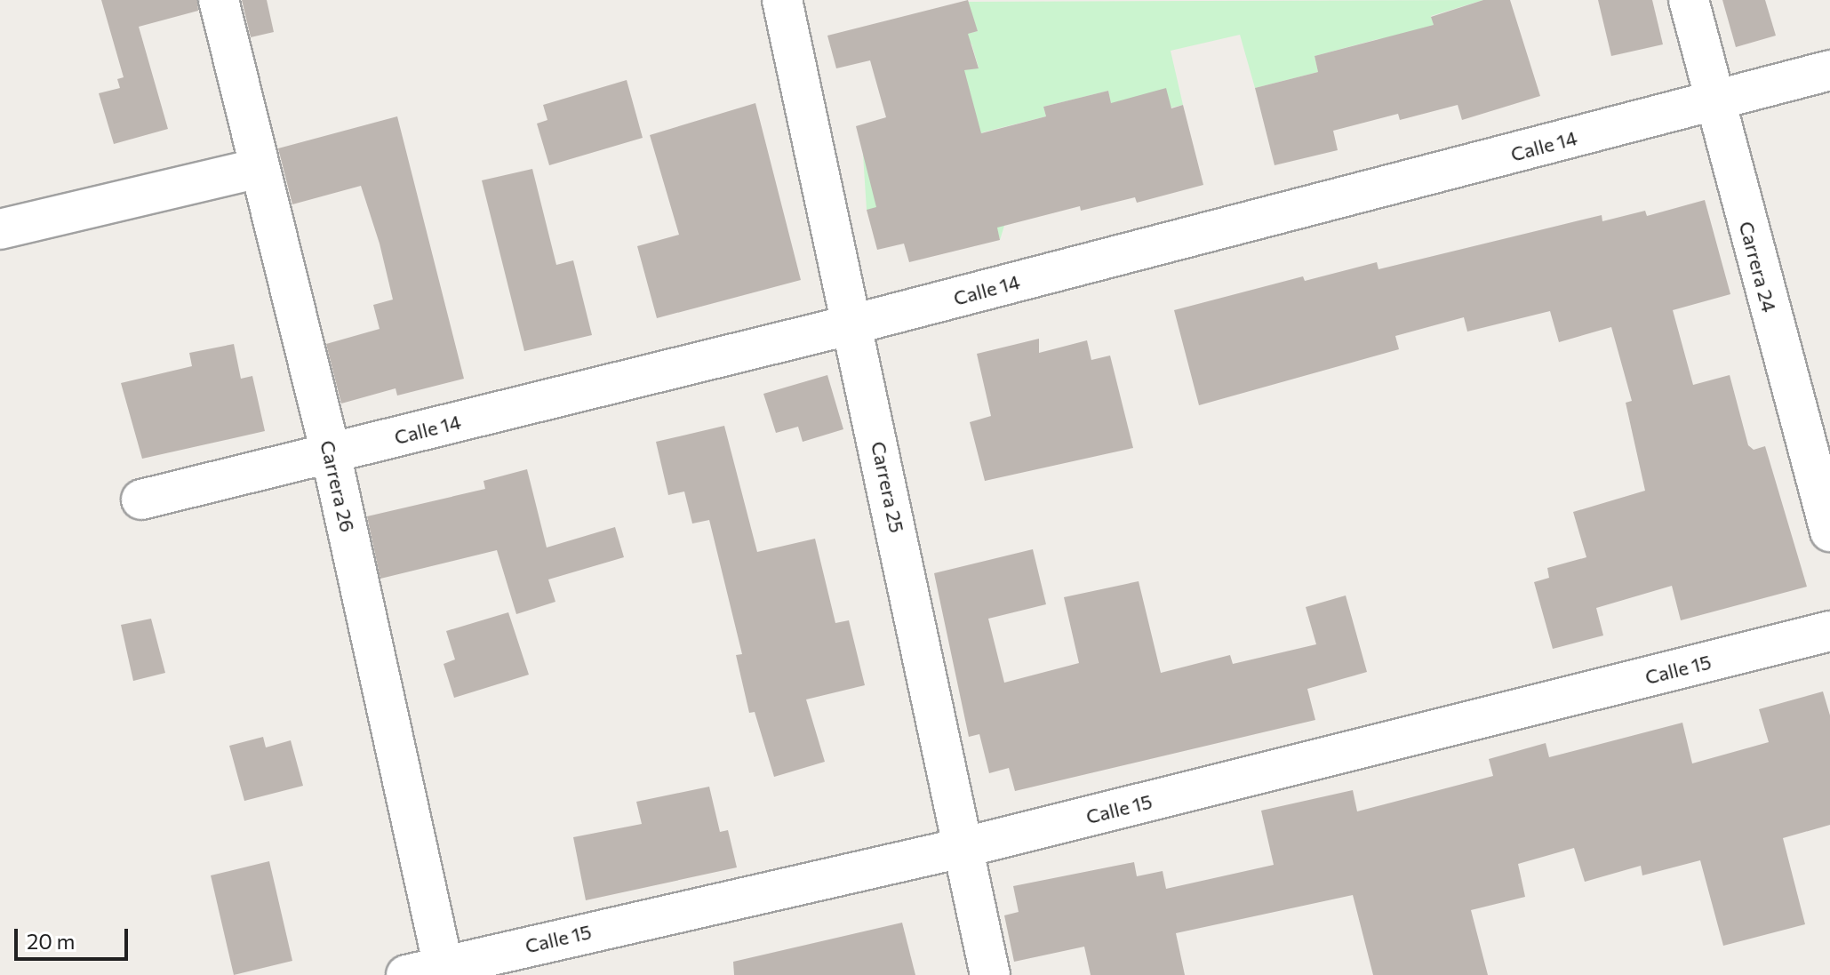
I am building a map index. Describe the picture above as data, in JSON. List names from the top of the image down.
{
  "streets": {
    "street": [
      "Calle 14",
      "Carrera 24",
      "Carrera 26",
      "Carrera 25",
      "Calle 15"
    ]
  },
  "crossings": [
    ["Calle 14", "Carrera 24"],
    ["Calle 14", "Carrera 26"],
    ["Calle 14", "Carrera 25"],
    ["Carrera 26", "Calle 15"],
    ["Carrera 25", "Calle 15"]
  ],
  "scale_bar": "20 m"
}
